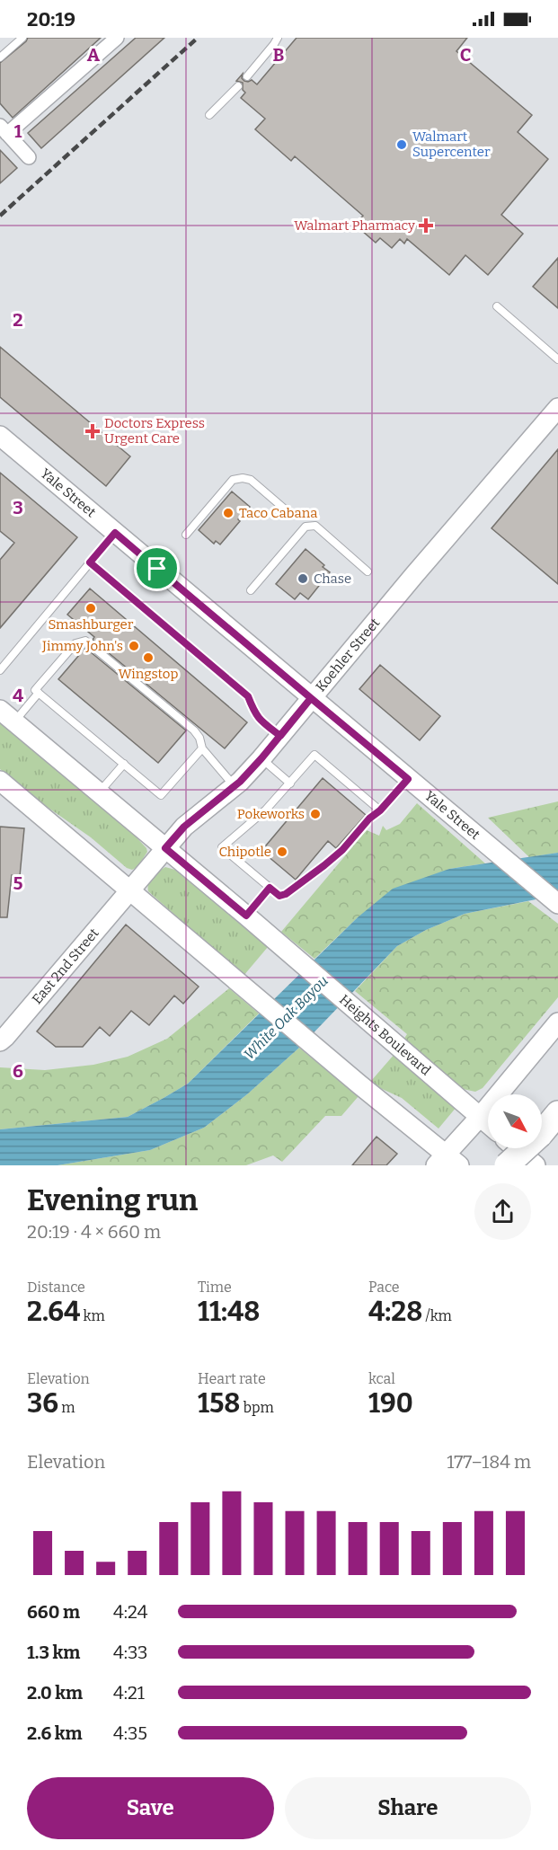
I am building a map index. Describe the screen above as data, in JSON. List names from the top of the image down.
{
  "streets": {
    "main road": [
      "Yale Street",
      "Koehler Street",
      "East 2nd Street",
      "Heights Boulevard"
    ]
  },
  "crossings": [
    ["Yale Street", "Koehler Street"],
    ["Koehler Street", "East 2nd Street"],
    ["Koehler Street", "Heights Boulevard"]
  ],
  "water": ["White Oak Bayou"],
  "places": {
    "other": [
      "Walmart Supercenter",
      "Taco Cabana",
      "Chase",
      "Smashburger",
      "Jimmy John's",
      "Wingstop",
      "Pokeworks",
      "Chipotle"
    ],
    "health": ["Walmart Pharmacy", "Doctors Express Urgent Care"]
  },
  "north": "bottom right",
  "page": {
    "status": "20:19",
    "heading": ["Evening run", "20:19 · 4 × 660 m"],
    "stats": [
      ["Distance", "2.64 km"],
      ["Time", "11:48"],
      ["Pace", "4:28 /km"],
      ["Elevation", "36 m"],
      ["Heart rate", "158 bpm"],
      ["kcal", "190"]
    ],
    "chart": ["Elevation", "177–184 m"],
    "list": [
      {
        "name": "660 m",
        "note": "4:24"
      },
      {
        "name": "1.3 km",
        "note": "4:33"
      },
      {
        "name": "2.0 km",
        "note": "4:21"
      },
      {
        "name": "2.6 km",
        "note": "4:35"
      }
    ],
    "buttons": ["Save", "Share"]
  },
  "grid": {
    "columns": ["A", "B", "C"],
    "rows": [
      "1",
      "2",
      "3",
      "4",
      "5",
      "6"
    ]
  }
}
